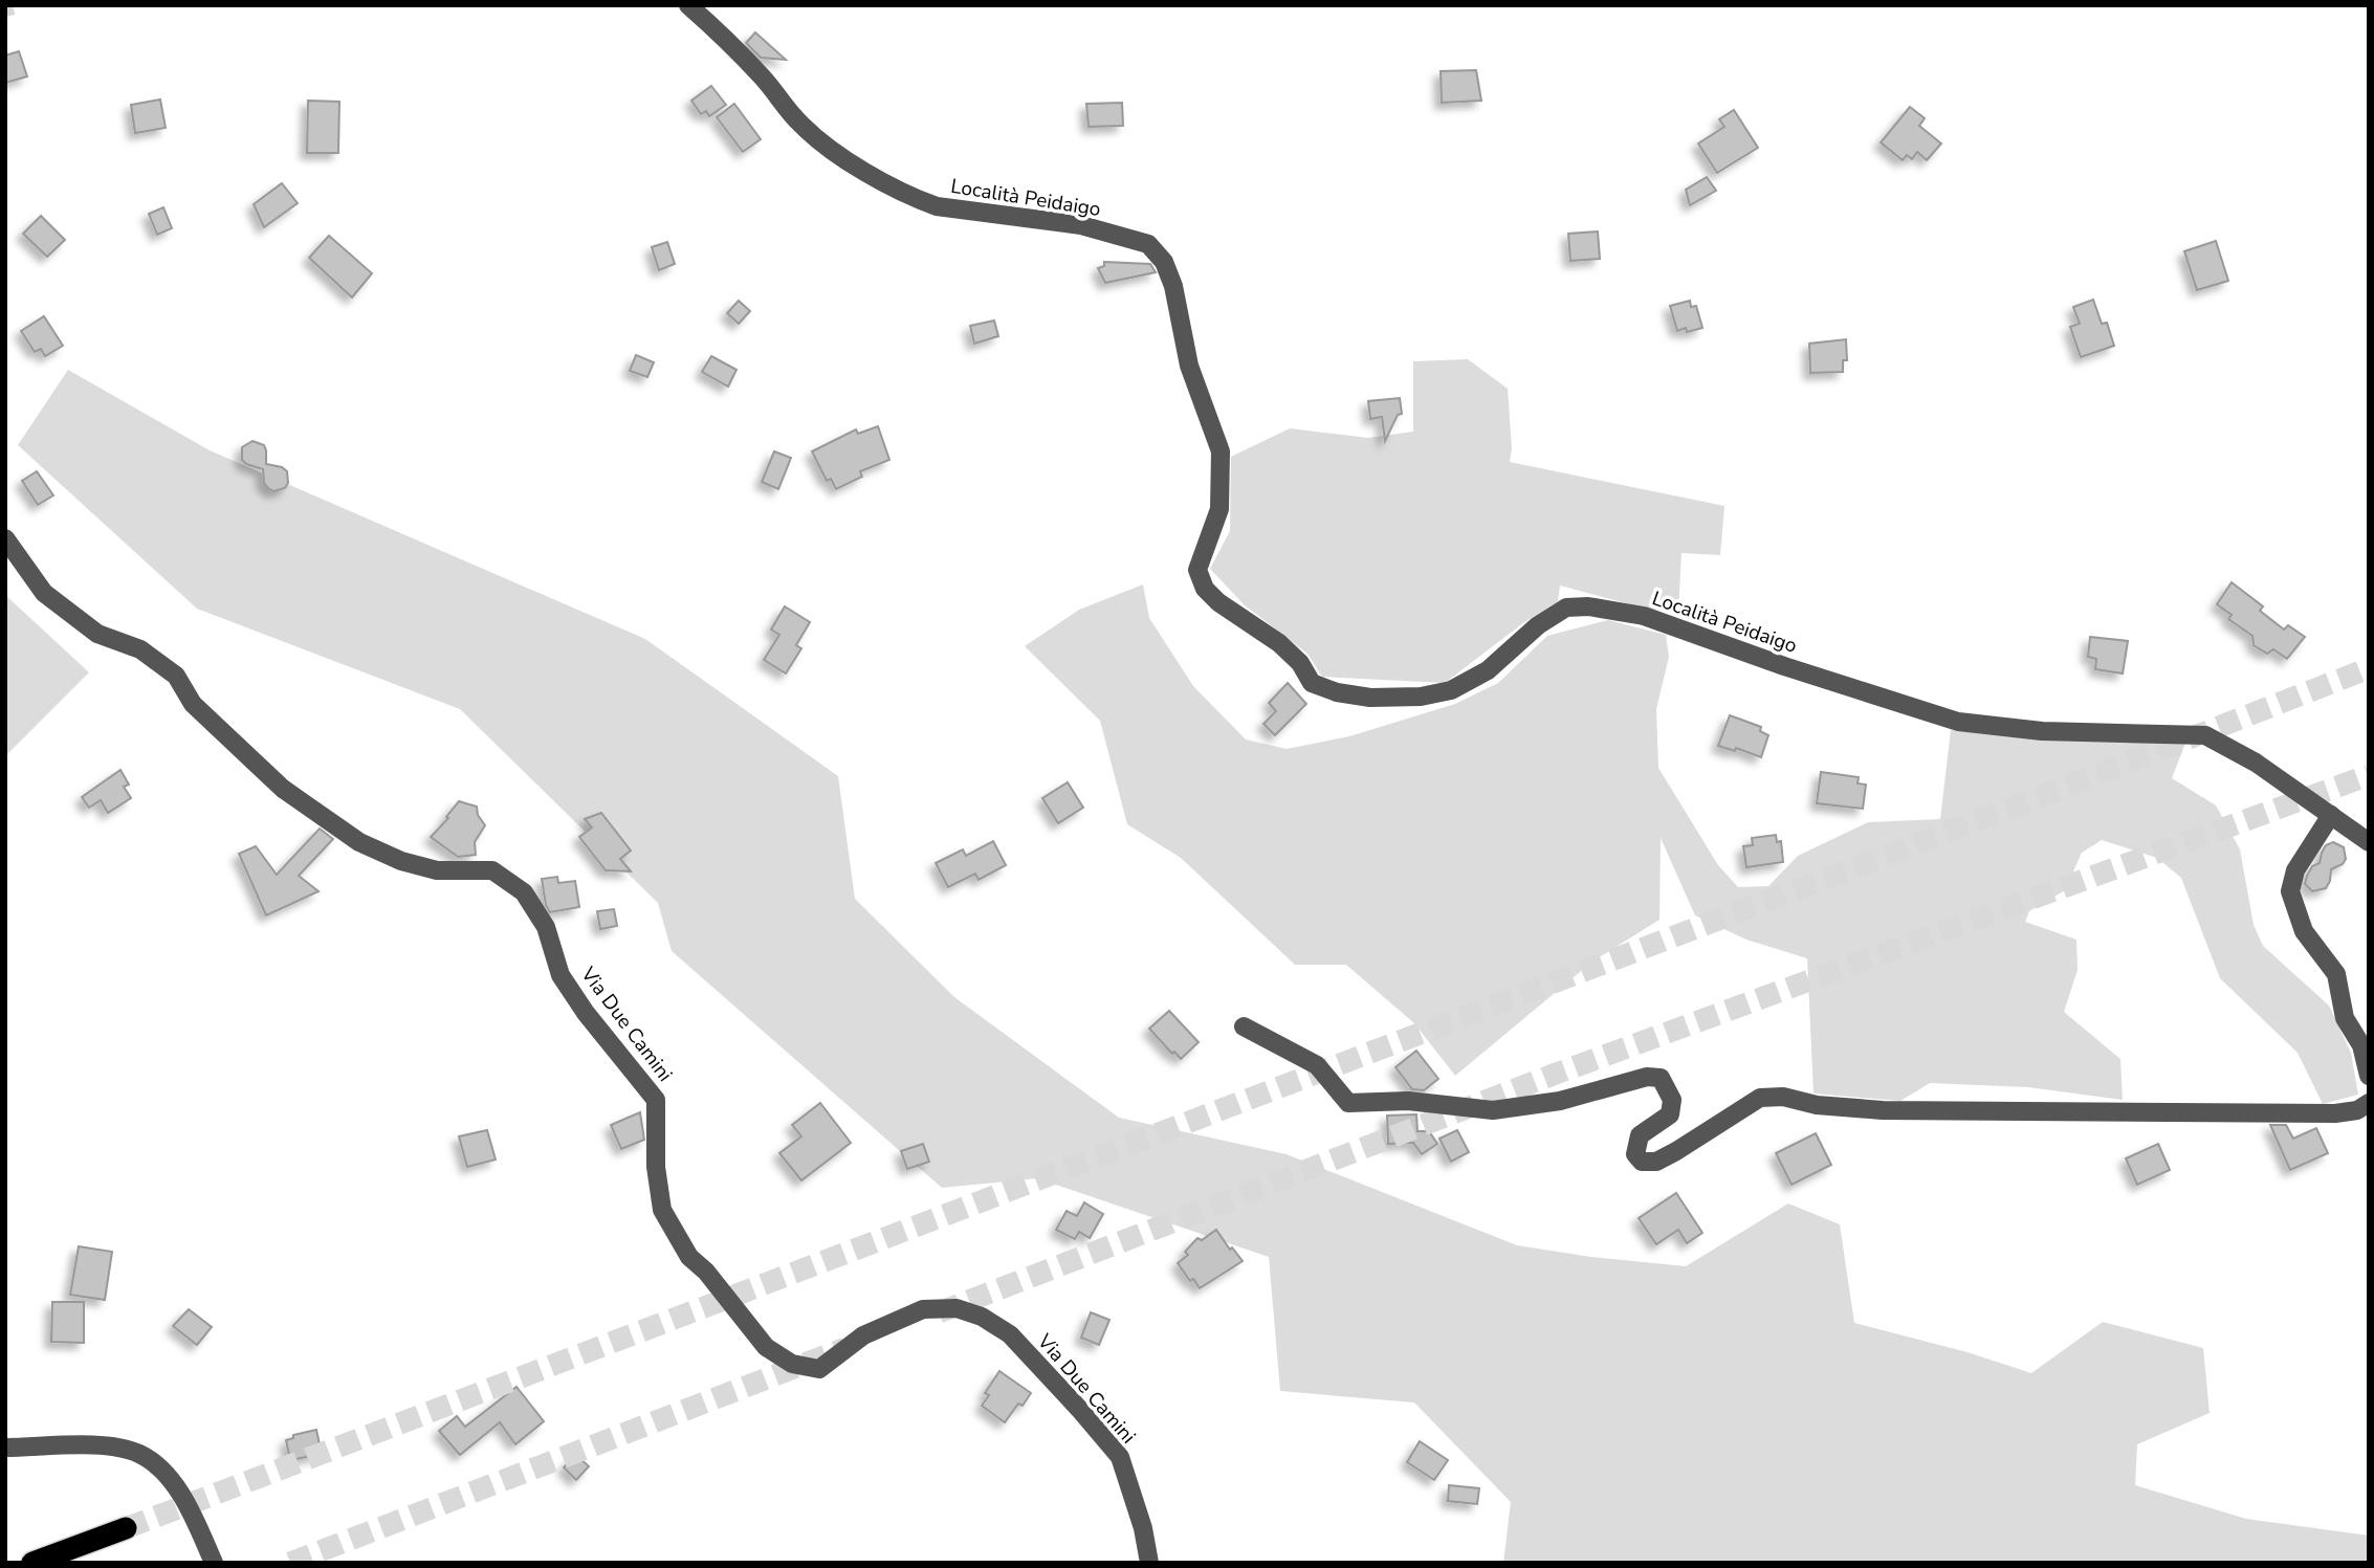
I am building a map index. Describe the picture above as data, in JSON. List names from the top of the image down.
{
  "streets": {
    "street": ["Località Peidaigo", "Via Due Camini"]
  }
}
